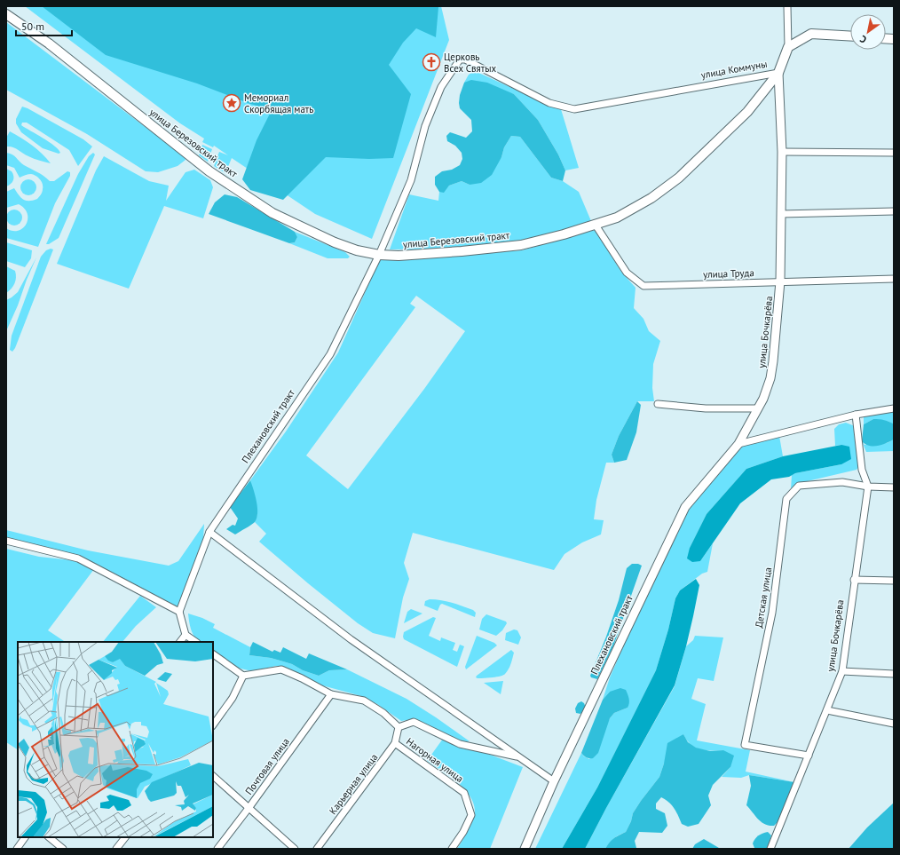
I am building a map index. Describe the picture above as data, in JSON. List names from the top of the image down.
{
  "streets": {
    "main road": ["улица Коммуны", "улица Березовский тракт", "улица Бочкарёва"],
    "street": [
      "улица Труда",
      "Плехановский тракт",
      "Детская улица",
      "Нагорная улица",
      "Почтовая улица",
      "Карьерная улица"
    ]
  },
  "crossings": [
    ["улица Коммуны", "улица Березовский тракт"],
    ["улица Коммуны", "улица Труда"],
    ["улица Коммуны", "улица Бочкарёва"],
    ["улица Коммуны", "Плехановский тракт"],
    ["улица Березовский тракт", "улица Труда"],
    ["улица Березовский тракт", "Плехановский тракт"],
    ["улица Труда", "улица Бочкарёва"],
    ["улица Бочкарёва", "Плехановский тракт"],
    ["улица Бочкарёва", "Детская улица"],
    ["Нагорная улица", "Карьерная улица"]
  ],
  "places": {
    "church": ["Церковь Всех Святых"],
    "place": ["Мемориал Скорбящая мать"]
  },
  "scale_bar": "50 m",
  "north": "bottom left"
}
